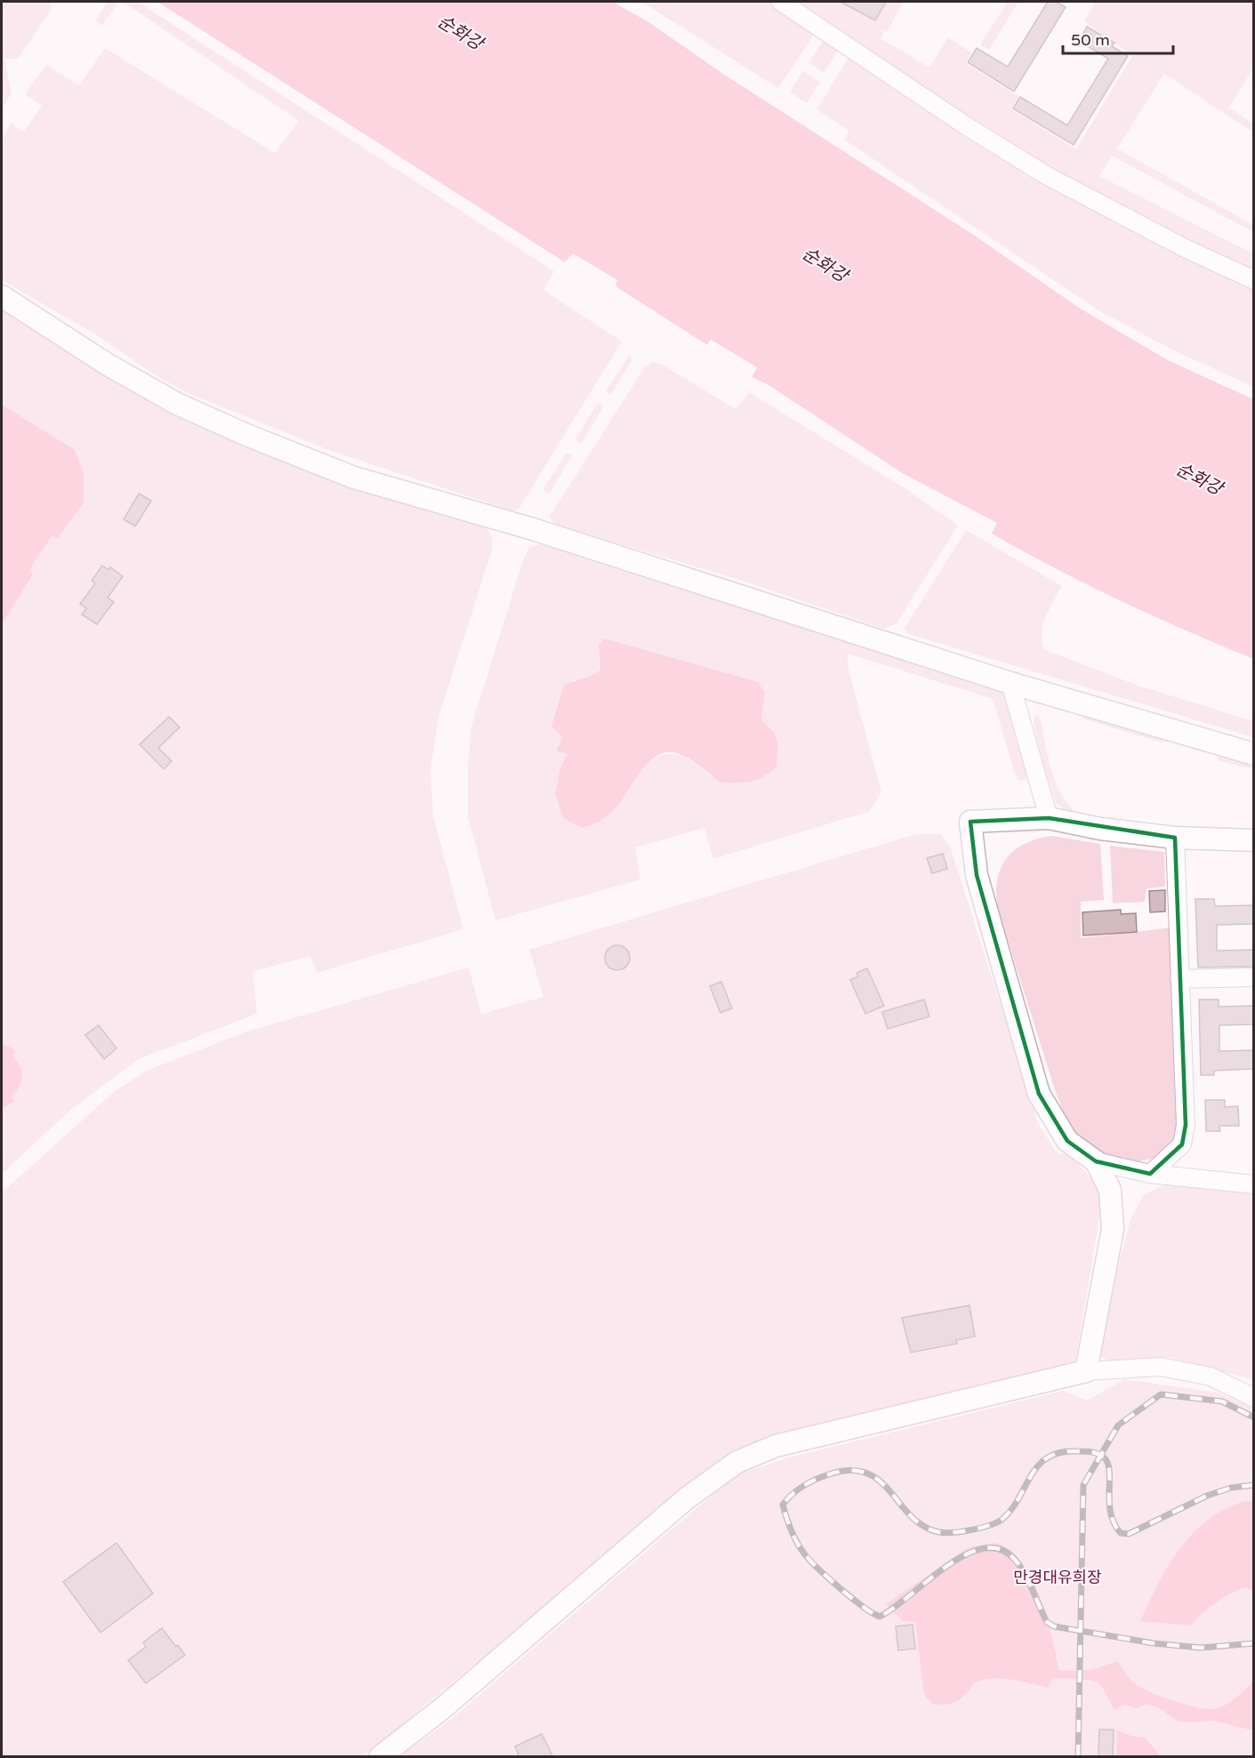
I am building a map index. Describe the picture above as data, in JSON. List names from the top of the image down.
{
  "water": ["순화강"],
  "parks": ["만경대유희장"],
  "scale_bar": "50 m"
}
